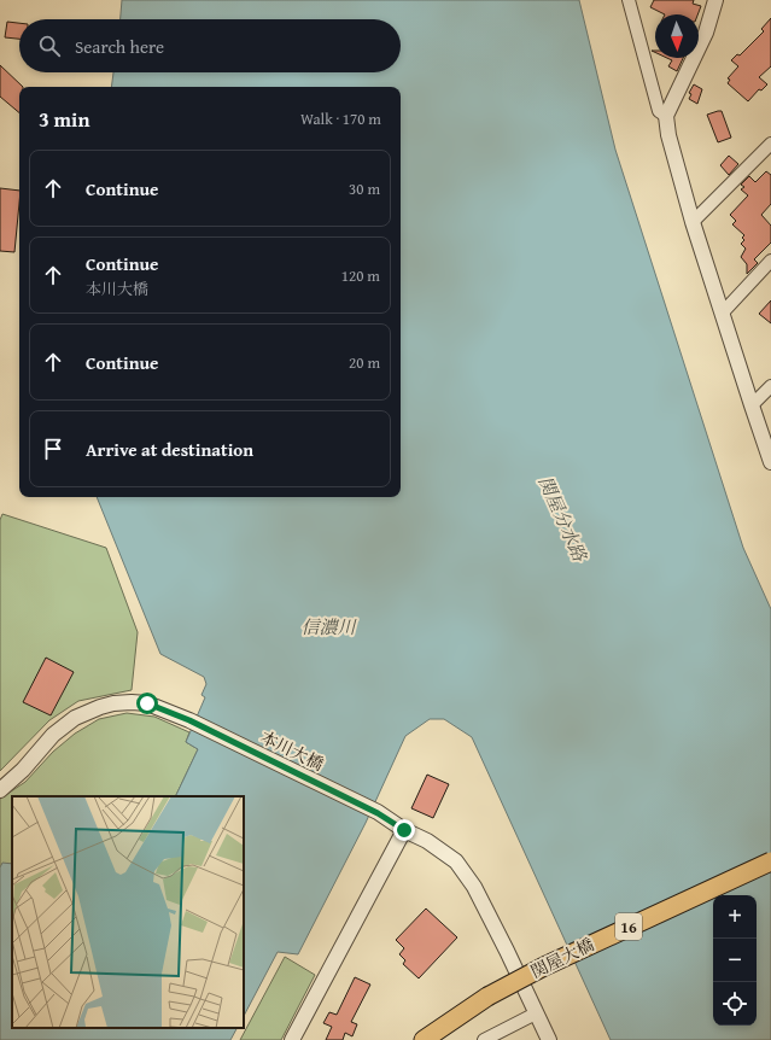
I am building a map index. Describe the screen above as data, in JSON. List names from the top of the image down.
{
  "streets": {
    "main road": ["16", "関屋大橋"],
    "street": ["本川大橋"]
  },
  "water": ["関屋分水路", "信濃川"],
  "north": "bottom",
  "page": {
    "search": "Search here",
    "heading": ["3 min", "Walk · 170 m"],
    "list": [
      ["Continue", "30 m"],
      ["Continue", "本川大橋", "120 m"],
      ["Continue", "20 m"],
      "Arrive at destination"
    ],
    "map_buttons": ["+", "−"]
  }
}
